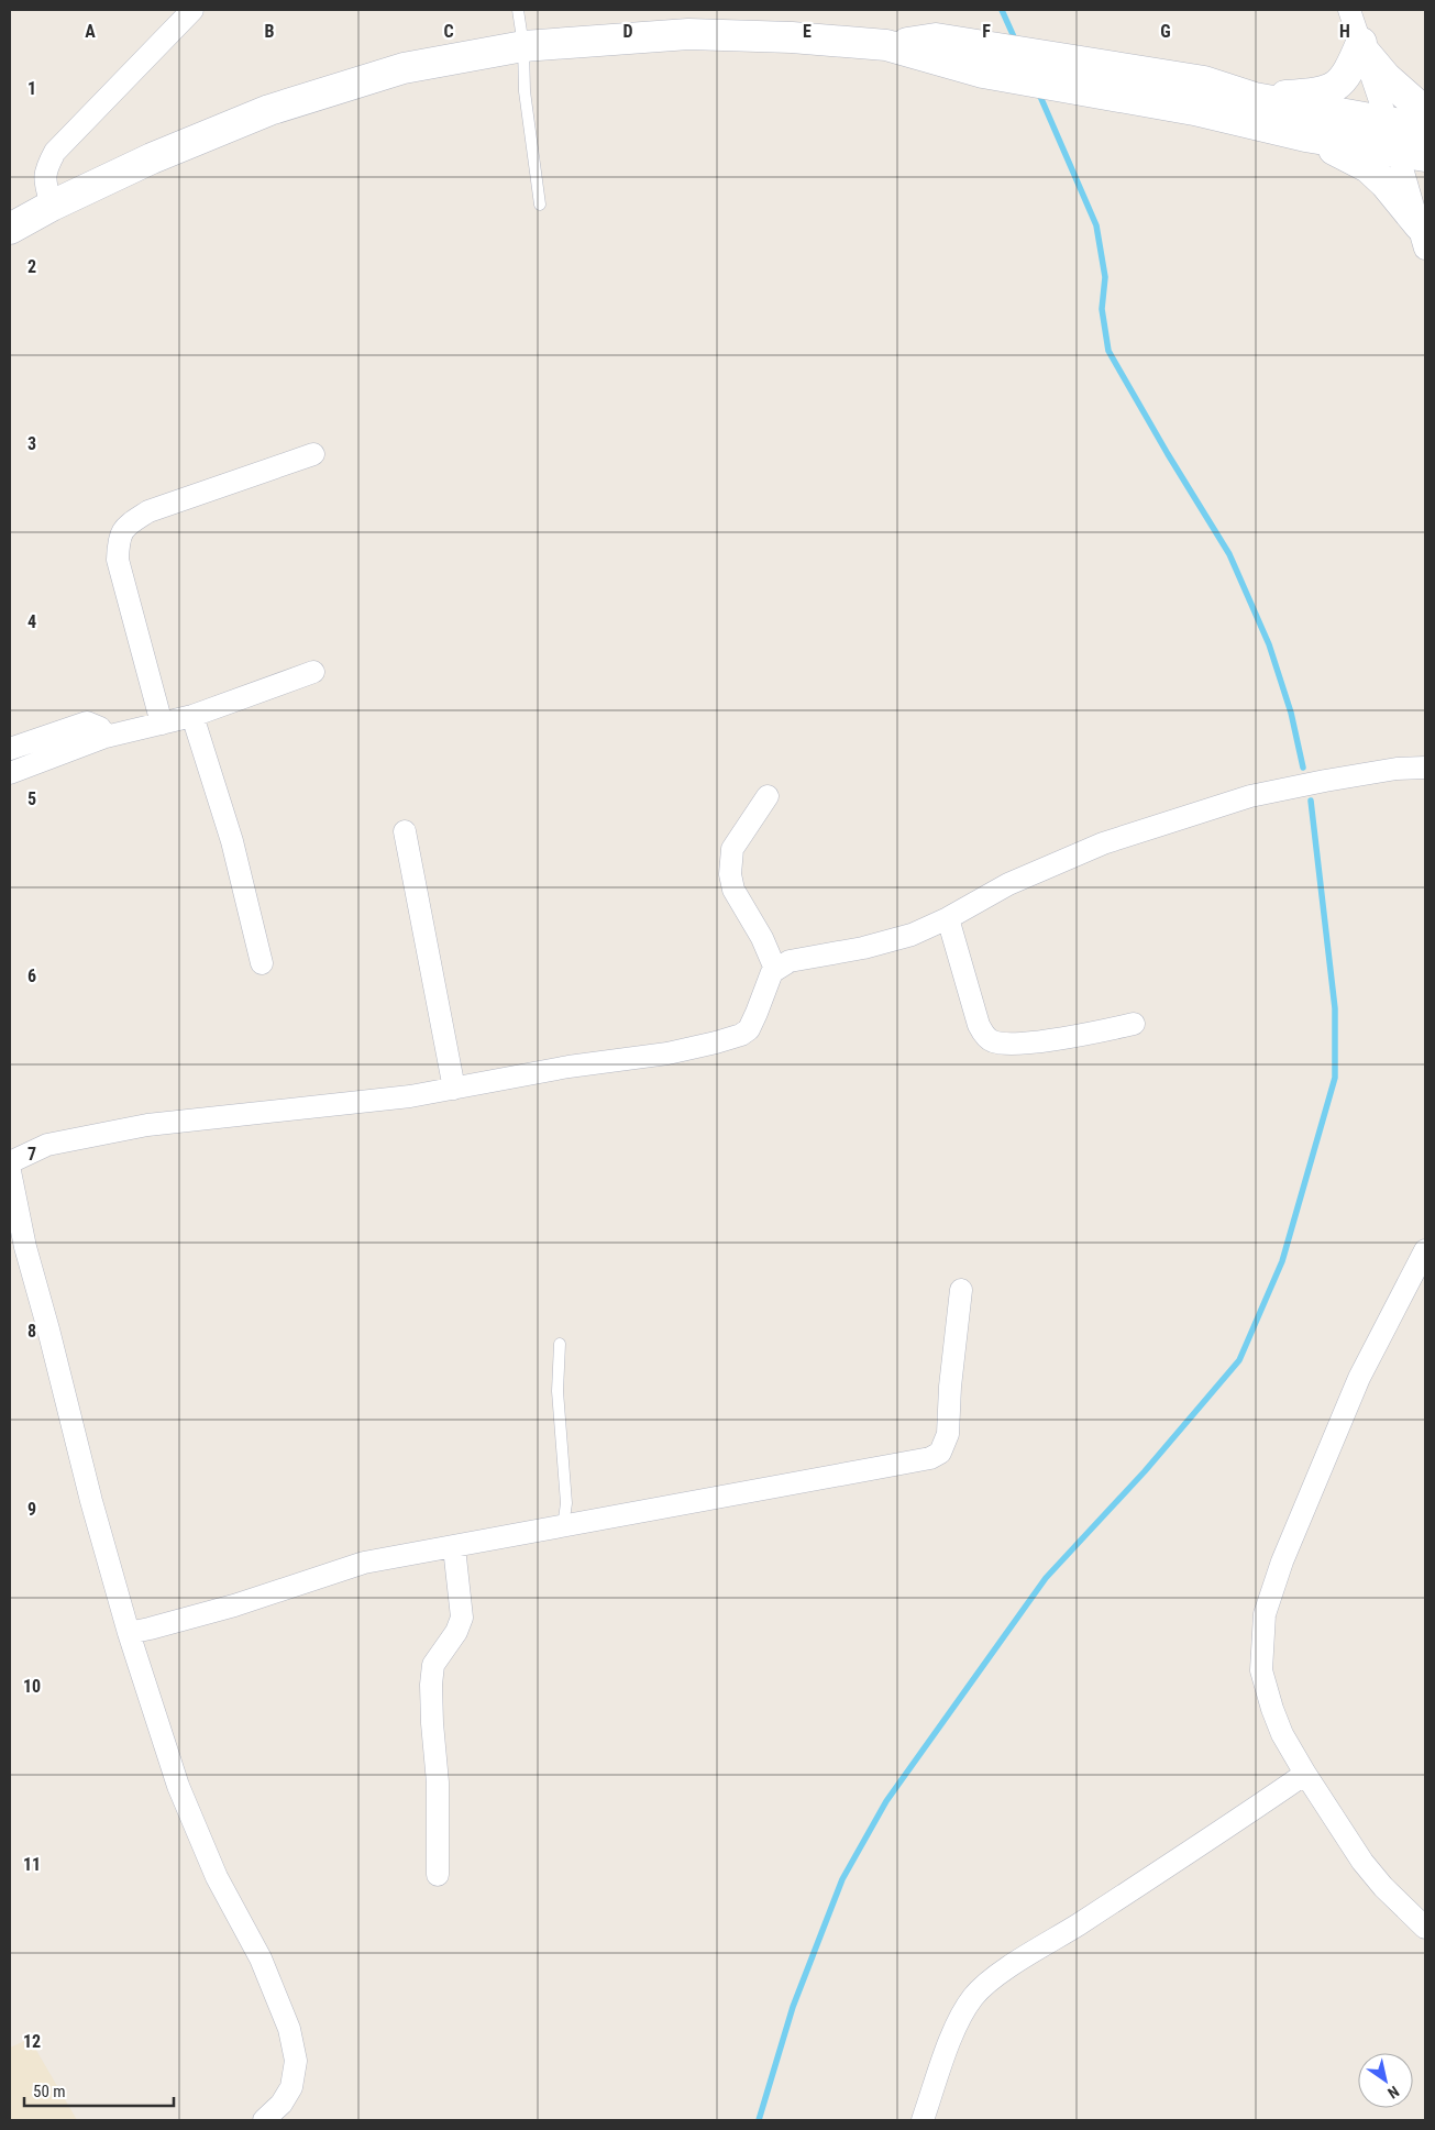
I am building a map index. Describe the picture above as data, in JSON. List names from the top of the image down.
{
  "scale_bar": "50 m",
  "north": "bottom right",
  "grid": {
    "columns": [
      "A",
      "B",
      "C",
      "D",
      "E",
      "F",
      "G",
      "H"
    ],
    "rows": [
      "1",
      "2",
      "3",
      "4",
      "5",
      "6",
      "7",
      "8",
      "9",
      "10",
      "11",
      "12"
    ]
  }
}
